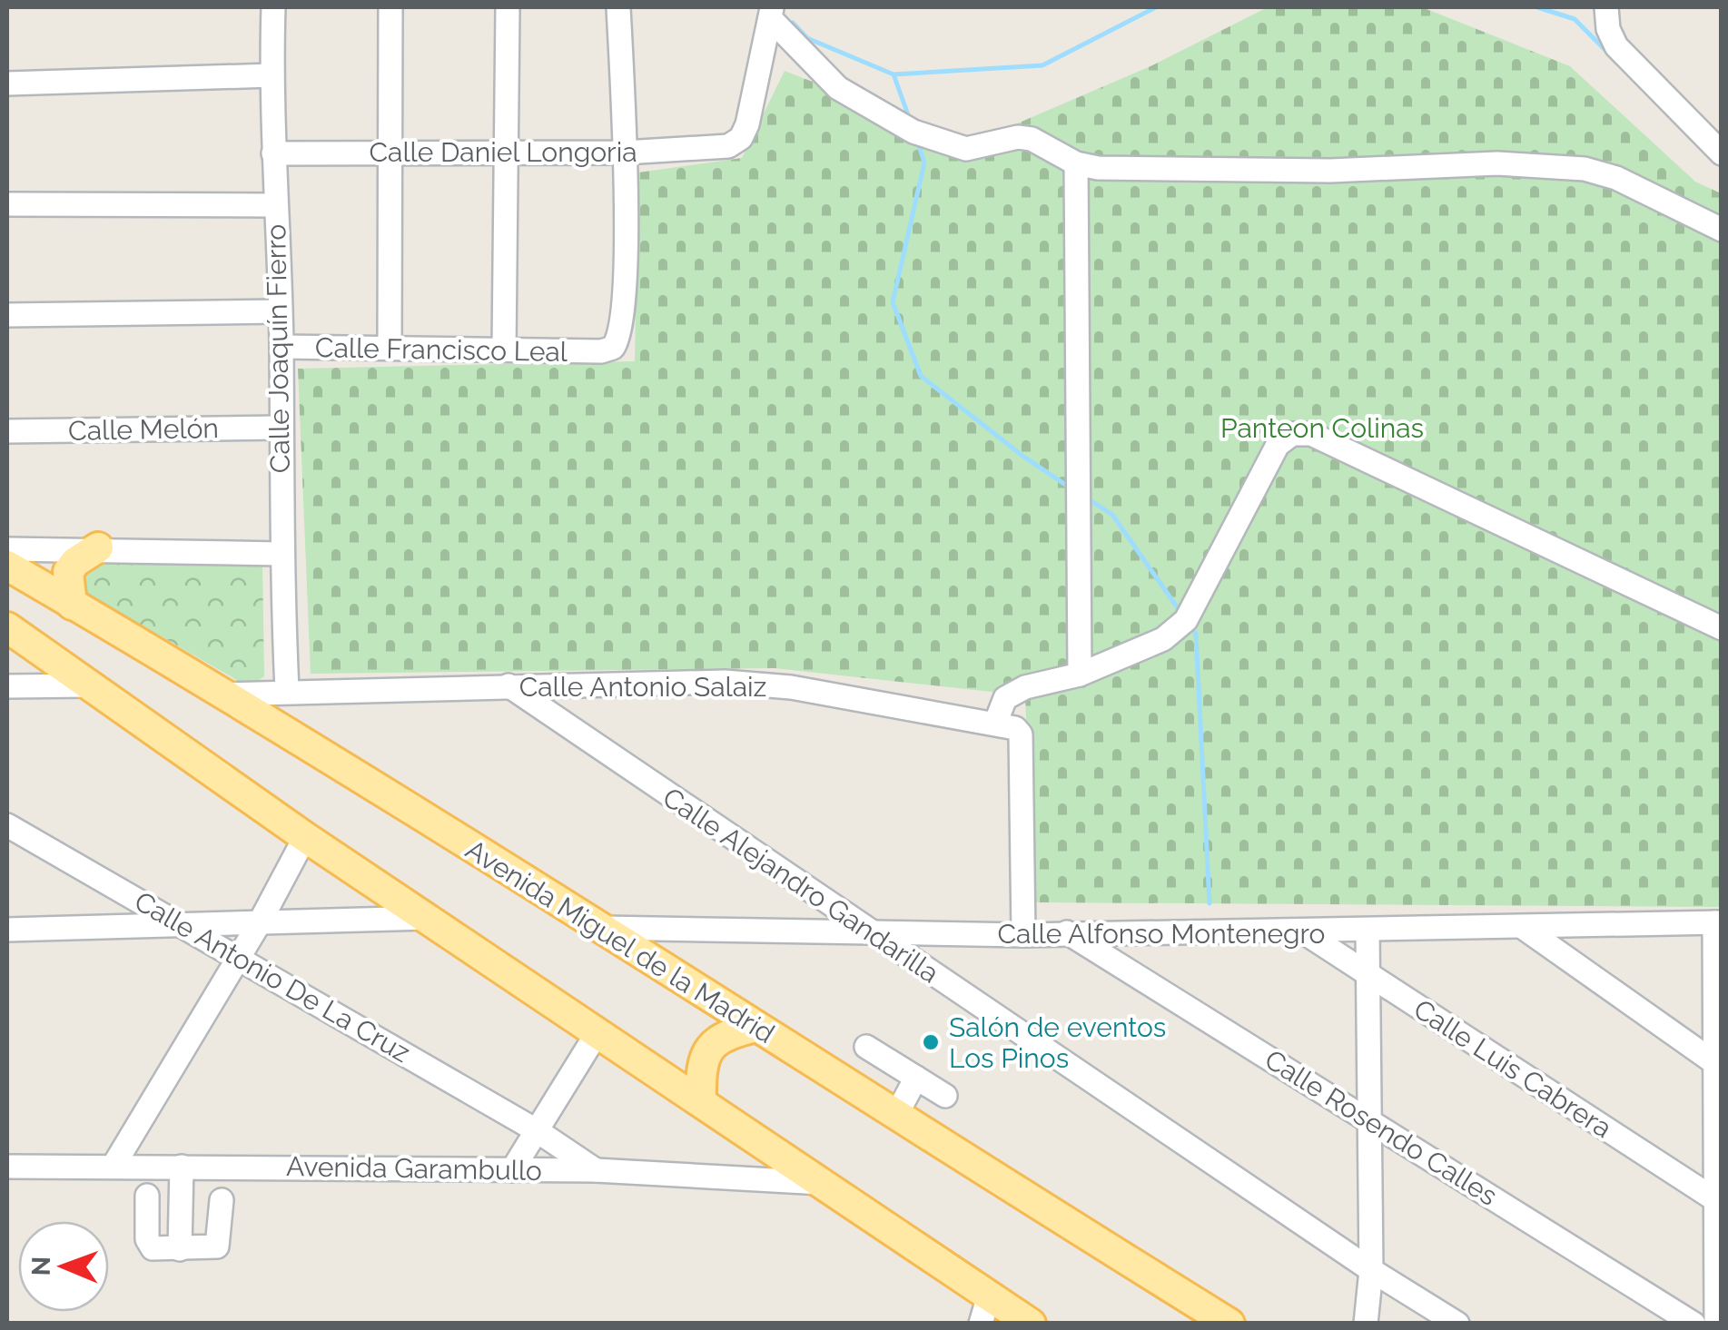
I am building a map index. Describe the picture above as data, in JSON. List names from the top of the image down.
{
  "streets": {
    "main road": ["Avenida Miguel de la Madrid"],
    "street": [
      "Calle Daniel Longoria",
      "Calle Joaquín Fierro",
      "Calle Francisco Leal",
      "Calle Melón",
      "Calle Antonio Salaiz",
      "Calle Alejandro Gandarilla",
      "Calle Alfonso Montenegro",
      "Calle Antonio De La Cruz",
      "Calle Luis Cabrera",
      "Calle Rosendo Calles",
      "Avenida Garambullo"
    ]
  },
  "crossings": [
    ["Calle Daniel Longoria", "Calle Joaquín Fierro"],
    ["Calle Daniel Longoria", "Calle Francisco Leal"],
    ["Calle Joaquín Fierro", "Calle Francisco Leal"],
    ["Calle Joaquín Fierro", "Calle Melón"],
    ["Calle Joaquín Fierro", "Calle Antonio Salaiz"],
    ["Calle Antonio Salaiz", "Calle Alejandro Gandarilla"],
    ["Calle Antonio Salaiz", "Avenida Miguel de la Madrid"],
    ["Calle Alejandro Gandarilla", "Calle Alfonso Montenegro"],
    ["Calle Alfonso Montenegro", "Avenida Miguel de la Madrid"],
    ["Calle Alfonso Montenegro", "Calle Luis Cabrera"],
    ["Calle Alfonso Montenegro", "Calle Rosendo Calles"],
    ["Calle Antonio De La Cruz", "Avenida Garambullo"]
  ],
  "parks": ["Panteon Colinas"],
  "places": ["Salón de eventos Los Pinos"],
  "north": "left"
}
